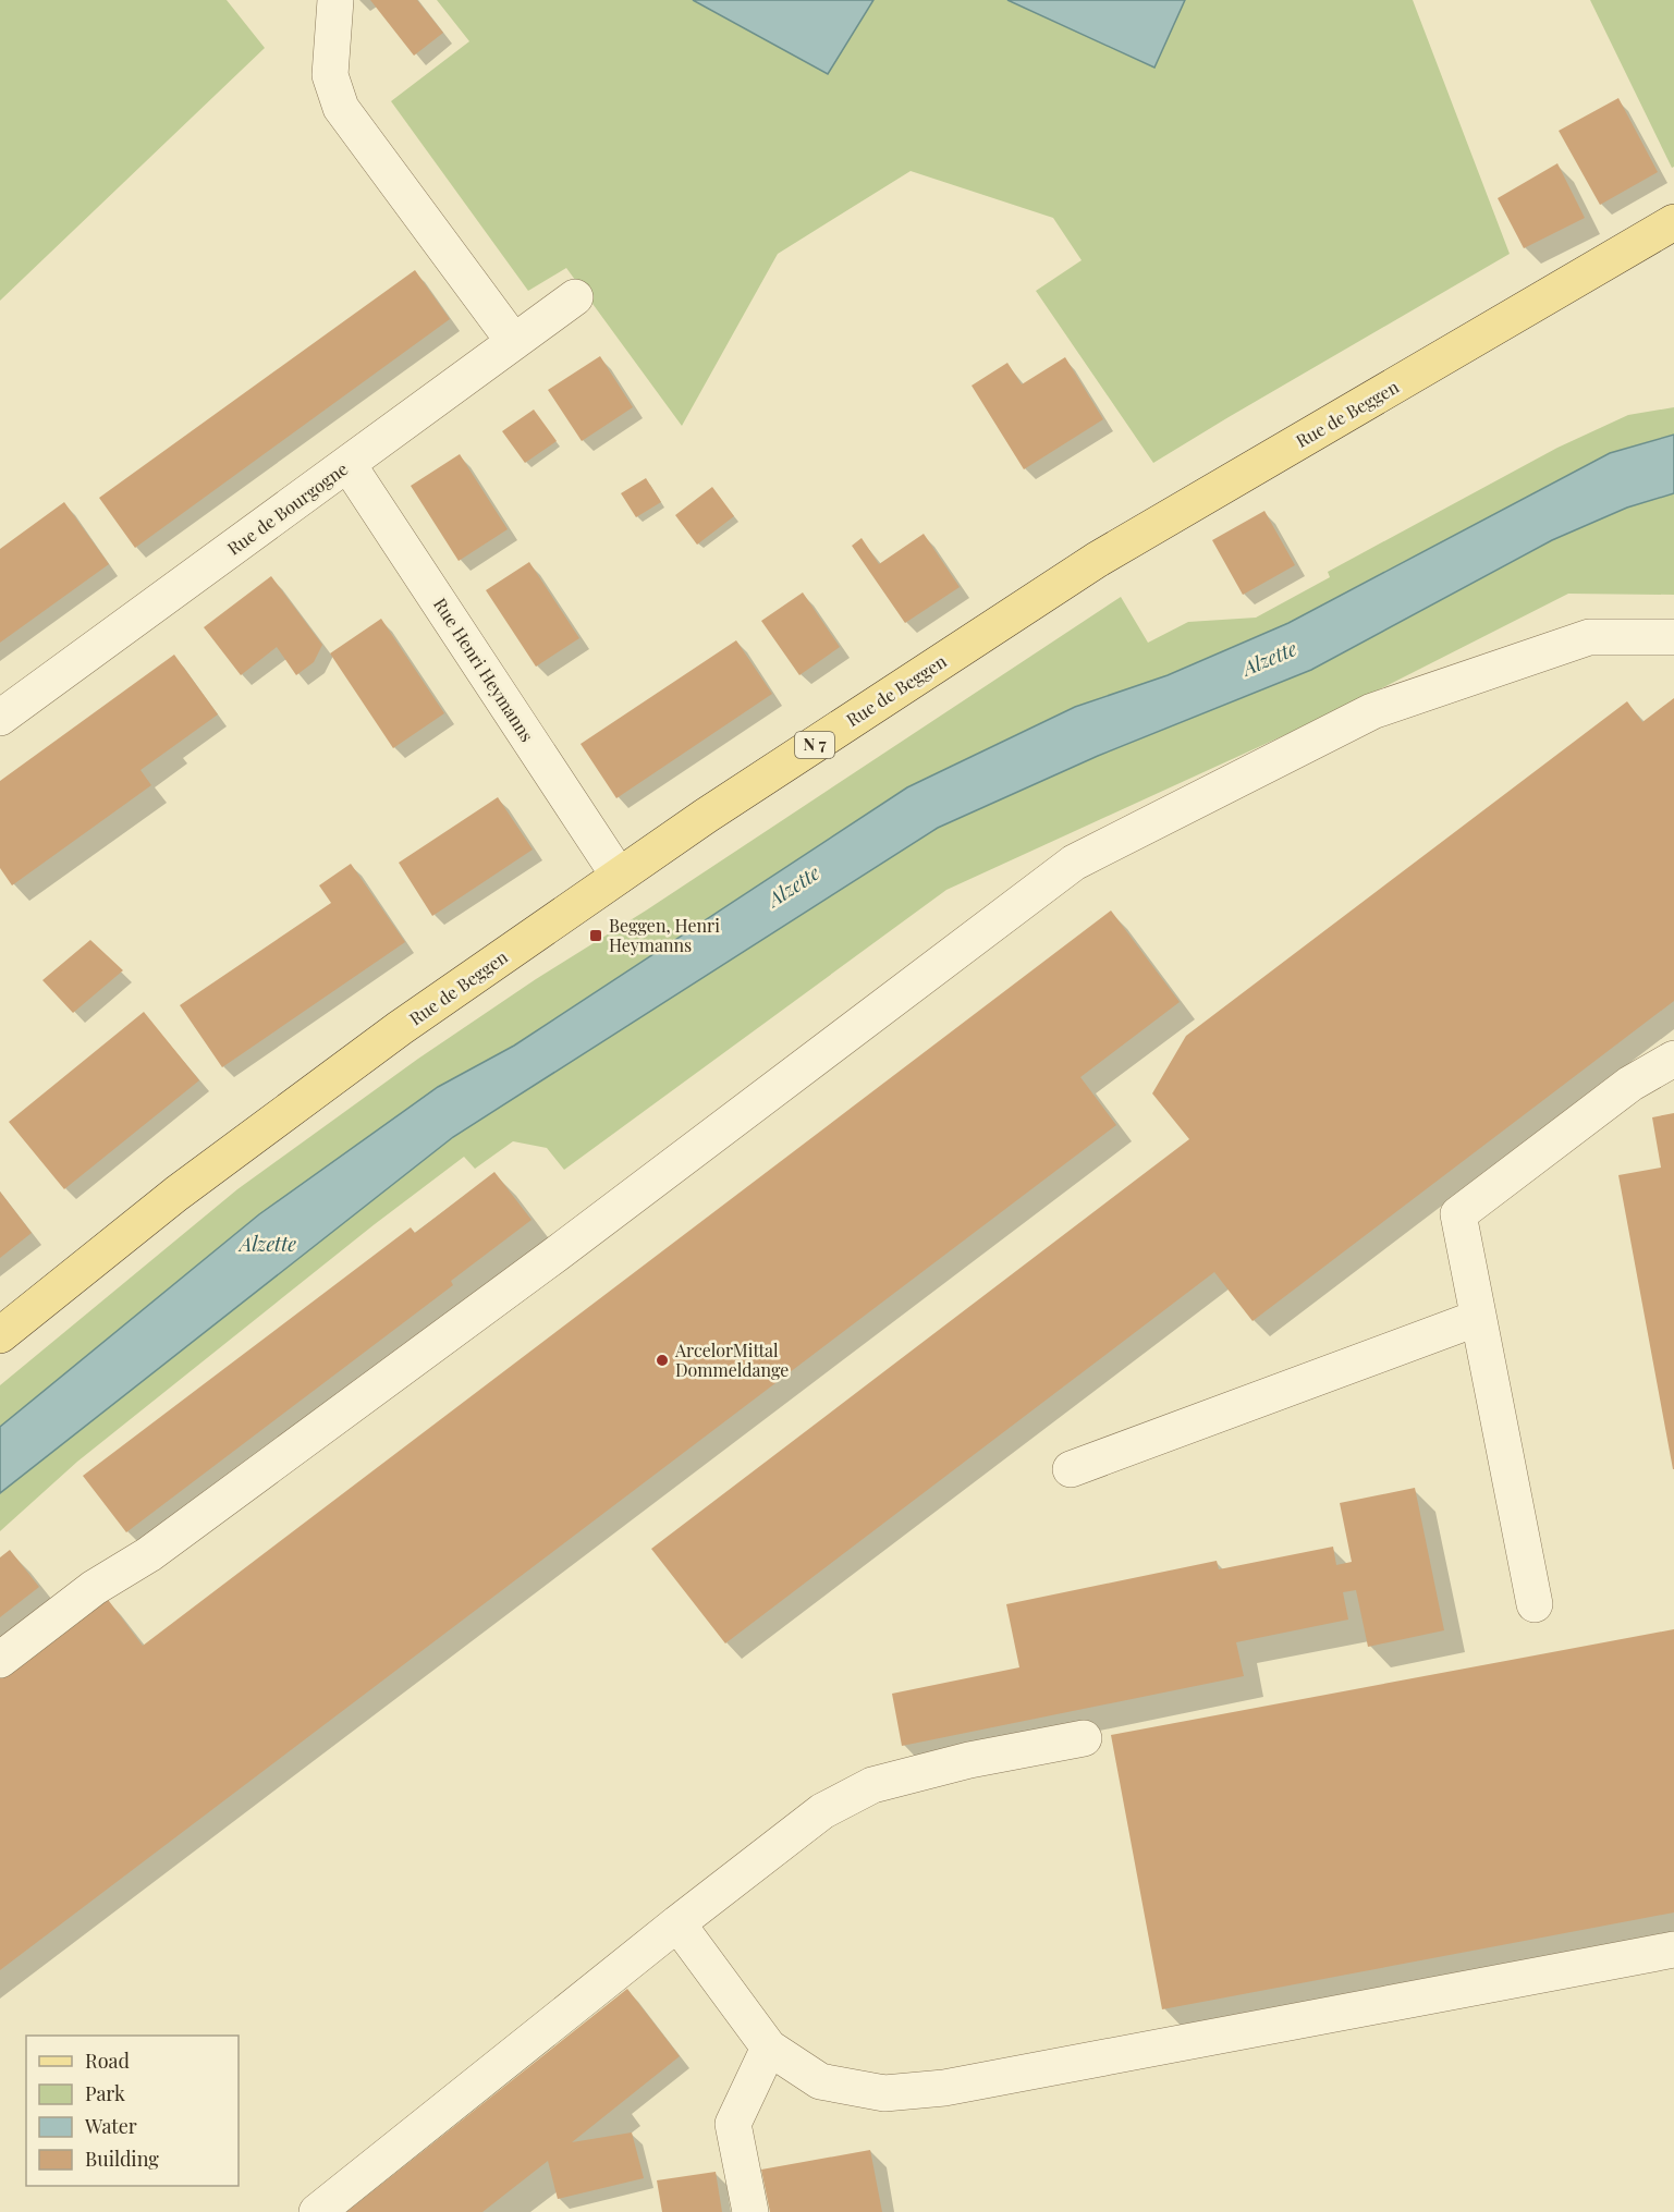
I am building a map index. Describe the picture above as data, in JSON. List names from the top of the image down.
{
  "streets": {
    "main road": ["Rue de Beggen", "N 7"],
    "street": ["Rue de Bourgogne", "Rue Henri Heymanns"]
  },
  "crossings": [
    ["Rue de Beggen", "Rue Henri Heymanns"],
    ["Rue de Bourgogne", "Rue Henri Heymanns"]
  ],
  "water": ["Alzette"],
  "places": {
    "transit": ["Beggen, Henri Heymanns"],
    "other": ["ArcelorMittal Dommeldange"]
  },
  "legend": [
    "Road",
    "Park",
    "Water",
    "Building"
  ]
}
